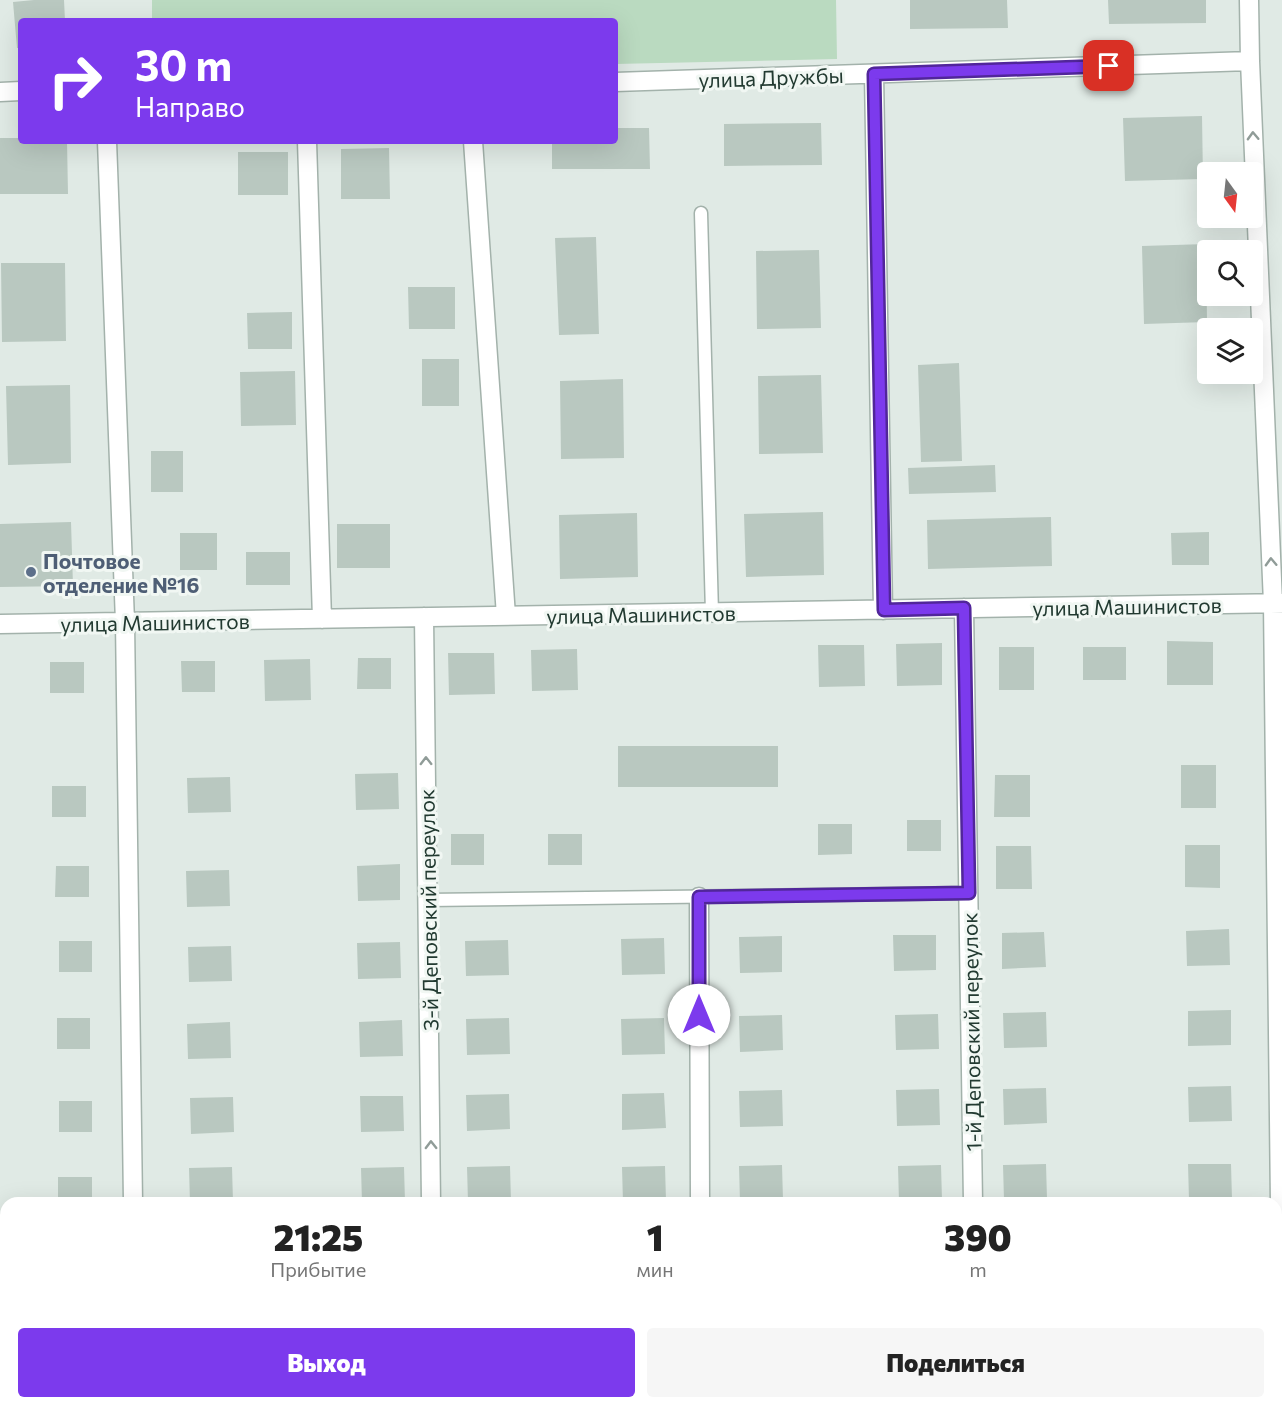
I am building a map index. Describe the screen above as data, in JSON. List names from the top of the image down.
{
  "streets": {
    "street": [
      "улица Дружбы",
      "улица Машинистов",
      "3-й Деповский переулок",
      "1-й Деповский переулок"
    ]
  },
  "crossings": [
    ["улица Машинистов", "3-й Деповский переулок"],
    ["улица Машинистов", "1-й Деповский переулок"]
  ],
  "one_way": ["3-й Деповский переулок"],
  "places": ["Почтовое отделение №16"],
  "north": "bottom",
  "page": {
    "turn": ["30 m", "Направо"],
    "eta": [
      "21:25",
      "Прибытие",
      "1",
      "мин",
      "390",
      "m"
    ],
    "buttons": ["Выход", "Поделиться"]
  }
}
